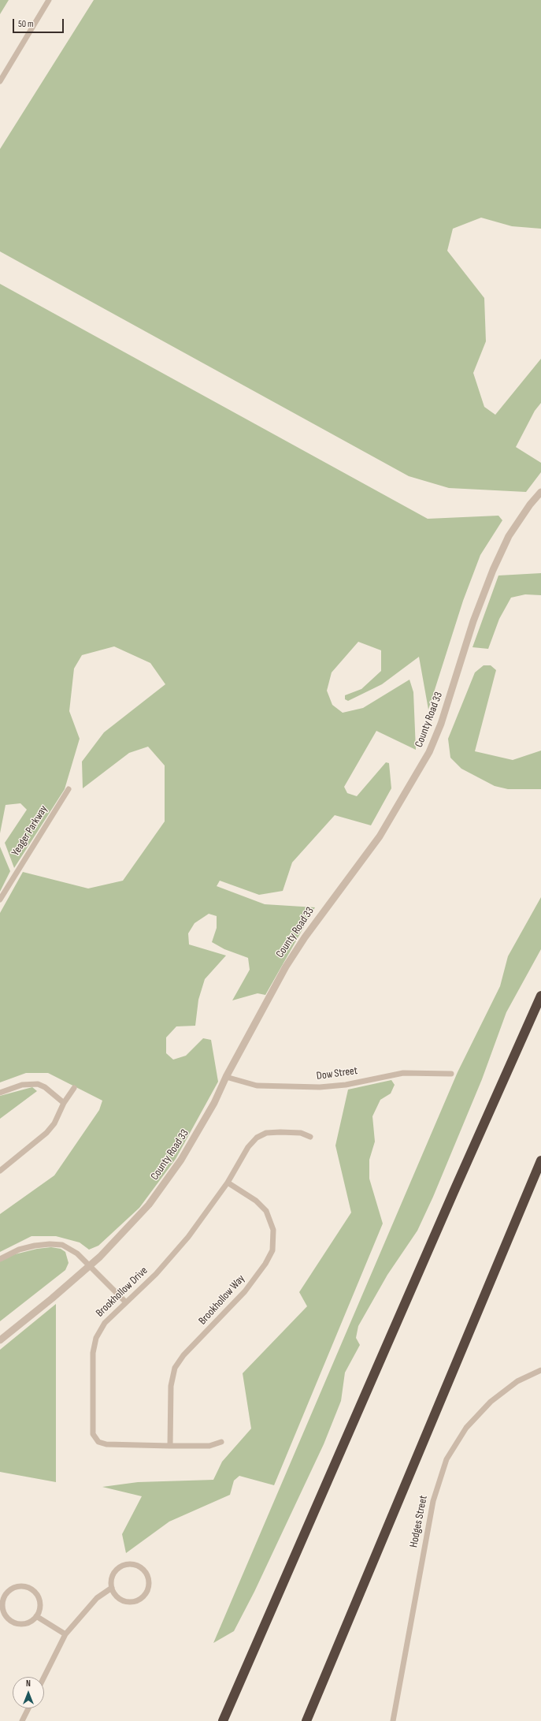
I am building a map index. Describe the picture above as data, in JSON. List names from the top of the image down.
{
  "streets": {
    "street": [
      "County Road 33",
      "Yeager Parkway",
      "Dow Street",
      "Brookhollow Drive",
      "Brookhollow Way",
      "Hodges Street"
    ]
  },
  "crossings": [
    ["County Road 33", "Dow Street"],
    ["Brookhollow Drive", "Brookhollow Way"]
  ],
  "scale_bar": "50 m",
  "north": "top"
}
